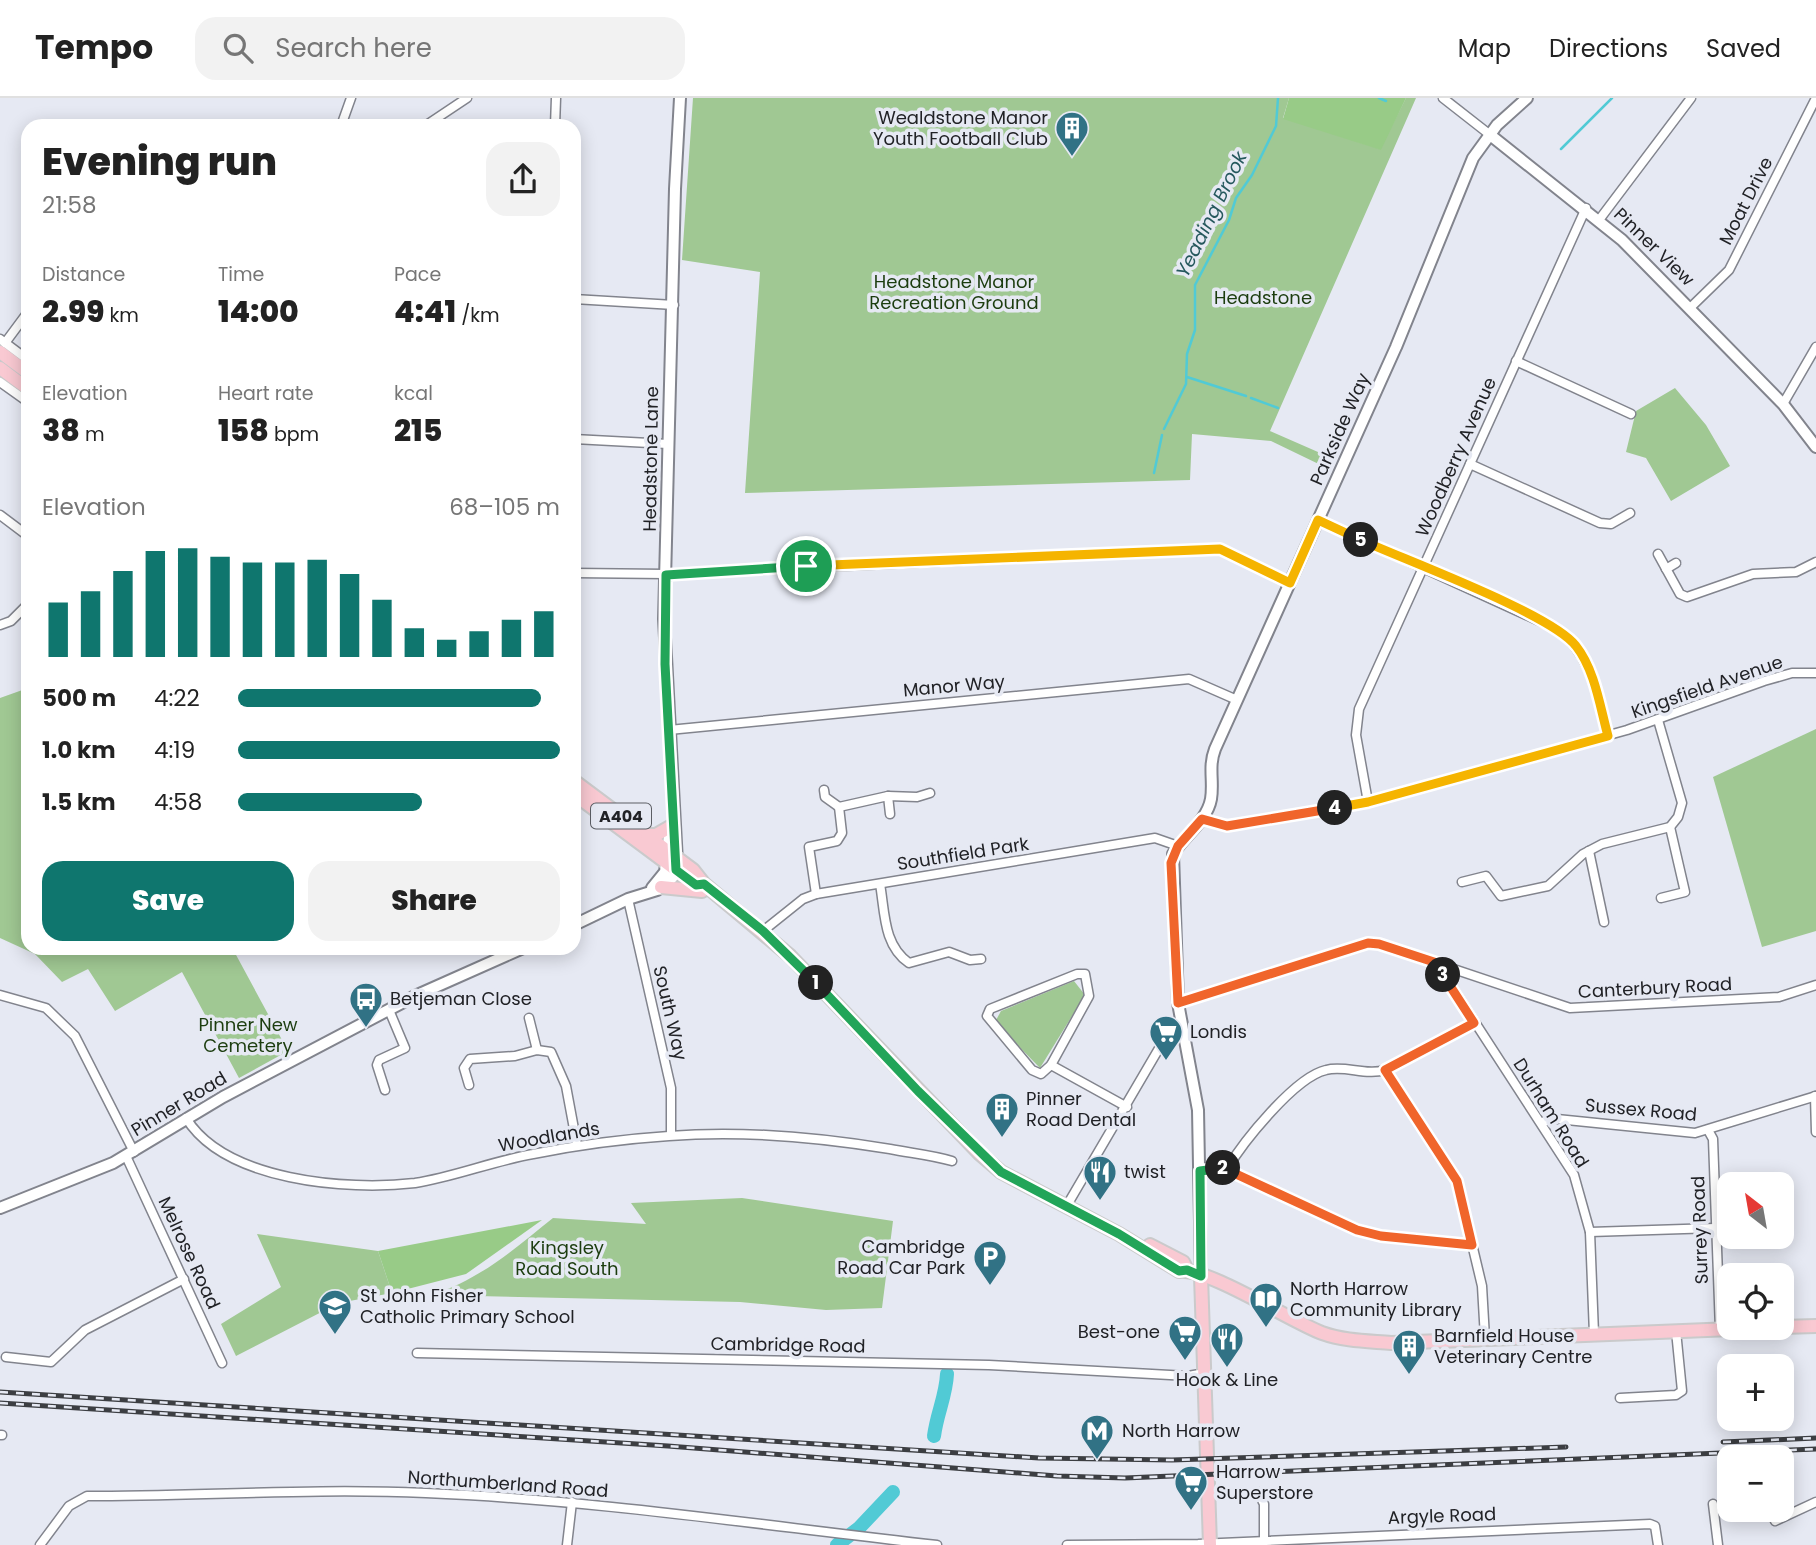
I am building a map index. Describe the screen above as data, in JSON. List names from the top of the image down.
{
  "streets": {
    "main road": ["A404"],
    "street": [
      "Moat Drive",
      "Pinner View",
      "Parkside Way",
      "Woodberry Avenue",
      "Headstone Lane",
      "Manor Way",
      "Kingsfield Avenue",
      "Southfield Park",
      "Canterbury Road",
      "South Way",
      "Pinner Road",
      "Sussex Road",
      "Durham Road",
      "Woodlands",
      "Surrey Road",
      "Melrose Road",
      "Cambridge Road",
      "Northumberland Road",
      "Argyle Road"
    ]
  },
  "crossings": [
    ["Moat Drive", "Pinner View"],
    ["Pinner View", "Parkside Way"],
    ["Pinner View", "Woodberry Avenue"],
    ["Parkside Way", "Manor Way"],
    ["Parkside Way", "Kingsfield Avenue"],
    ["Woodberry Avenue", "Kingsfield Avenue"],
    ["Headstone Lane", "Manor Way"],
    ["Headstone Lane", "A404"],
    ["A404", "Southfield Park"],
    ["A404", "Durham Road"],
    ["Canterbury Road", "Durham Road"],
    ["South Way", "Woodlands"],
    ["Pinner Road", "Woodlands"],
    ["Pinner Road", "Melrose Road"],
    ["Sussex Road", "Durham Road"],
    ["Sussex Road", "Surrey Road"]
  ],
  "water": ["Yeading Brook"],
  "parks": [
    "Headstone Manor Recreation Ground",
    "Headstone",
    "Pinner New Cemetery",
    "Kingsley Road South"
  ],
  "places": {
    "building": ["Wealdstone Manor Youth Football Club", "Pinner Road Dental", "Barnfield House Veterinary Centre"],
    "bus stop": ["Betjeman Close"],
    "supermarket": ["Londis", "Best-one", "Harrow Superstore"],
    "restaurant": ["twist", "Hook & Line"],
    "parking": ["Cambridge Road Car Park"],
    "library": ["North Harrow Community Library"],
    "school or university": ["St John Fisher Catholic Primary School"],
    "metro station": ["North Harrow"]
  },
  "north": "top left",
  "page": {
    "header": "Tempo",
    "search": "Search here",
    "nav": ["Map", "Directions", "Saved"],
    "heading": ["Evening run", "21:58"],
    "stats": [
      ["Distance", "2.99 km"],
      ["Time", "14:00"],
      ["Pace", "4:41 /km"],
      ["Elevation", "38 m"],
      ["Heart rate", "158 bpm"],
      ["kcal", "215"]
    ],
    "chart": ["Elevation", "68–105 m"],
    "pins": [
      "5",
      "4",
      "3",
      "1",
      "2"
    ],
    "list": [
      {
        "name": "500 m",
        "note": "4:22"
      },
      {
        "name": "1.0 km",
        "note": "4:19"
      },
      {
        "name": "1.5 km",
        "note": "4:58"
      }
    ],
    "buttons": ["Save", "Share"],
    "map_buttons": ["+", "−"]
  }
}
